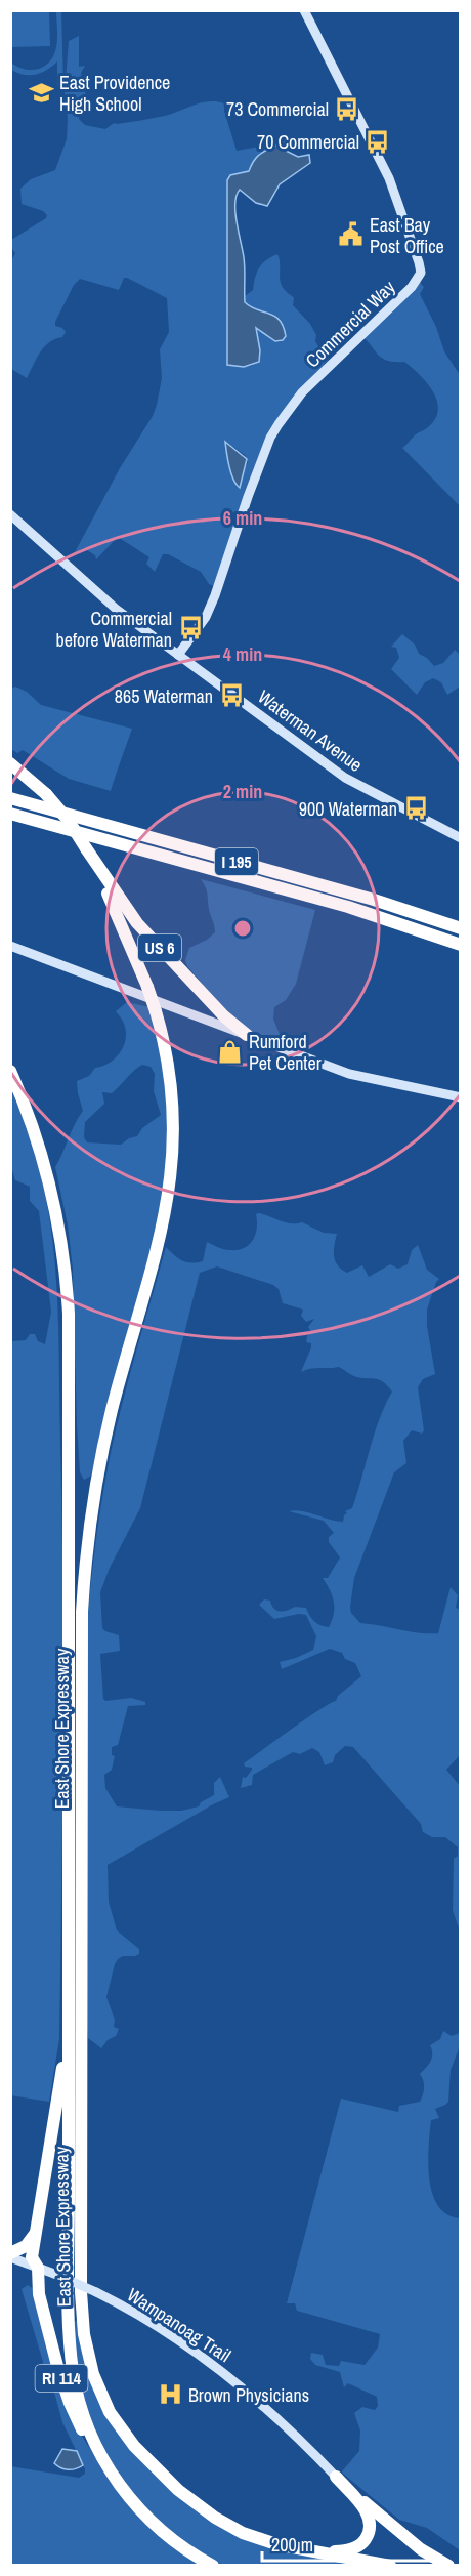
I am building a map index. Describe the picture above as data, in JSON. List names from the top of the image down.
{
  "streets": {
    "highway": [
      "I 195",
      "US 6",
      "East Shore Expressway",
      "RI 114"
    ],
    "main road": ["Commercial Way", "Waterman Avenue", "Wampanoag Trail"]
  },
  "crossings": [
    ["Commercial Way", "Waterman Avenue"],
    ["US 6", "East Shore Expressway"],
    ["East Shore Expressway", "RI 114"],
    ["Wampanoag Trail", "RI 114"]
  ],
  "places": {
    "school or university": ["East Providence High School"],
    "bus stop": [
      "73 Commercial",
      "70 Commercial",
      "Commercial before Waterman",
      "865 Waterman",
      "900 Waterman"
    ],
    "public building": ["East Bay Post Office"],
    "shop": ["Rumford Pet Center"],
    "hospital": ["Brown Physicians"]
  },
  "scale_bar": "200 m",
  "rings": ["6 min", "4 min", "2 min"]
}
